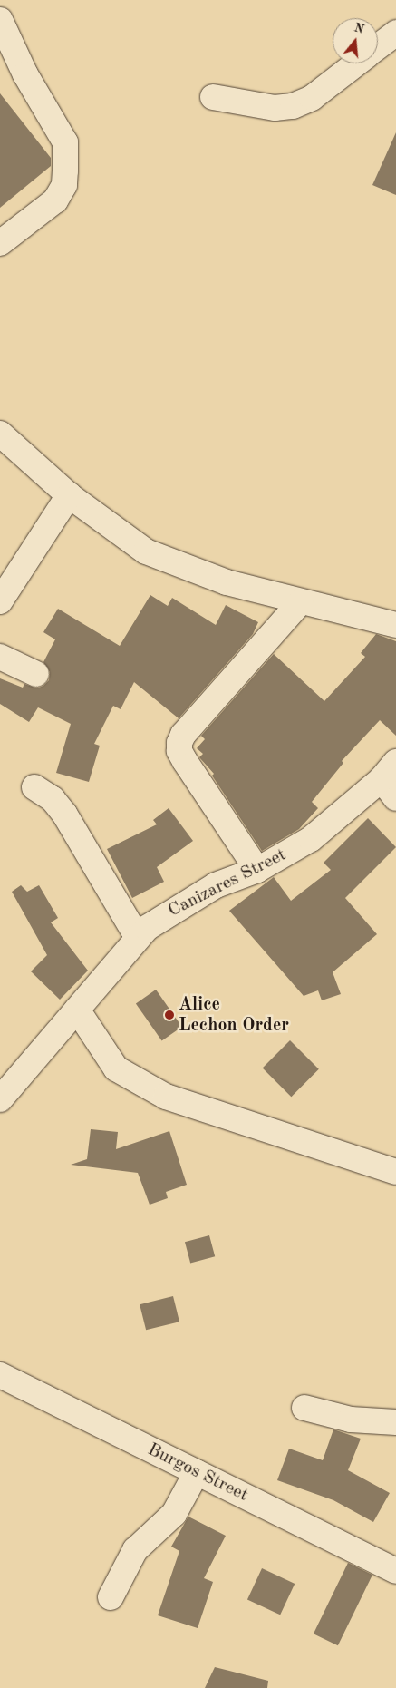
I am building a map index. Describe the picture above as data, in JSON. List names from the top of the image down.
{
  "streets": {
    "street": ["Canizares Street", "Burgos Street"]
  },
  "places": ["Alice Lechon Order"],
  "north": "top"
}
